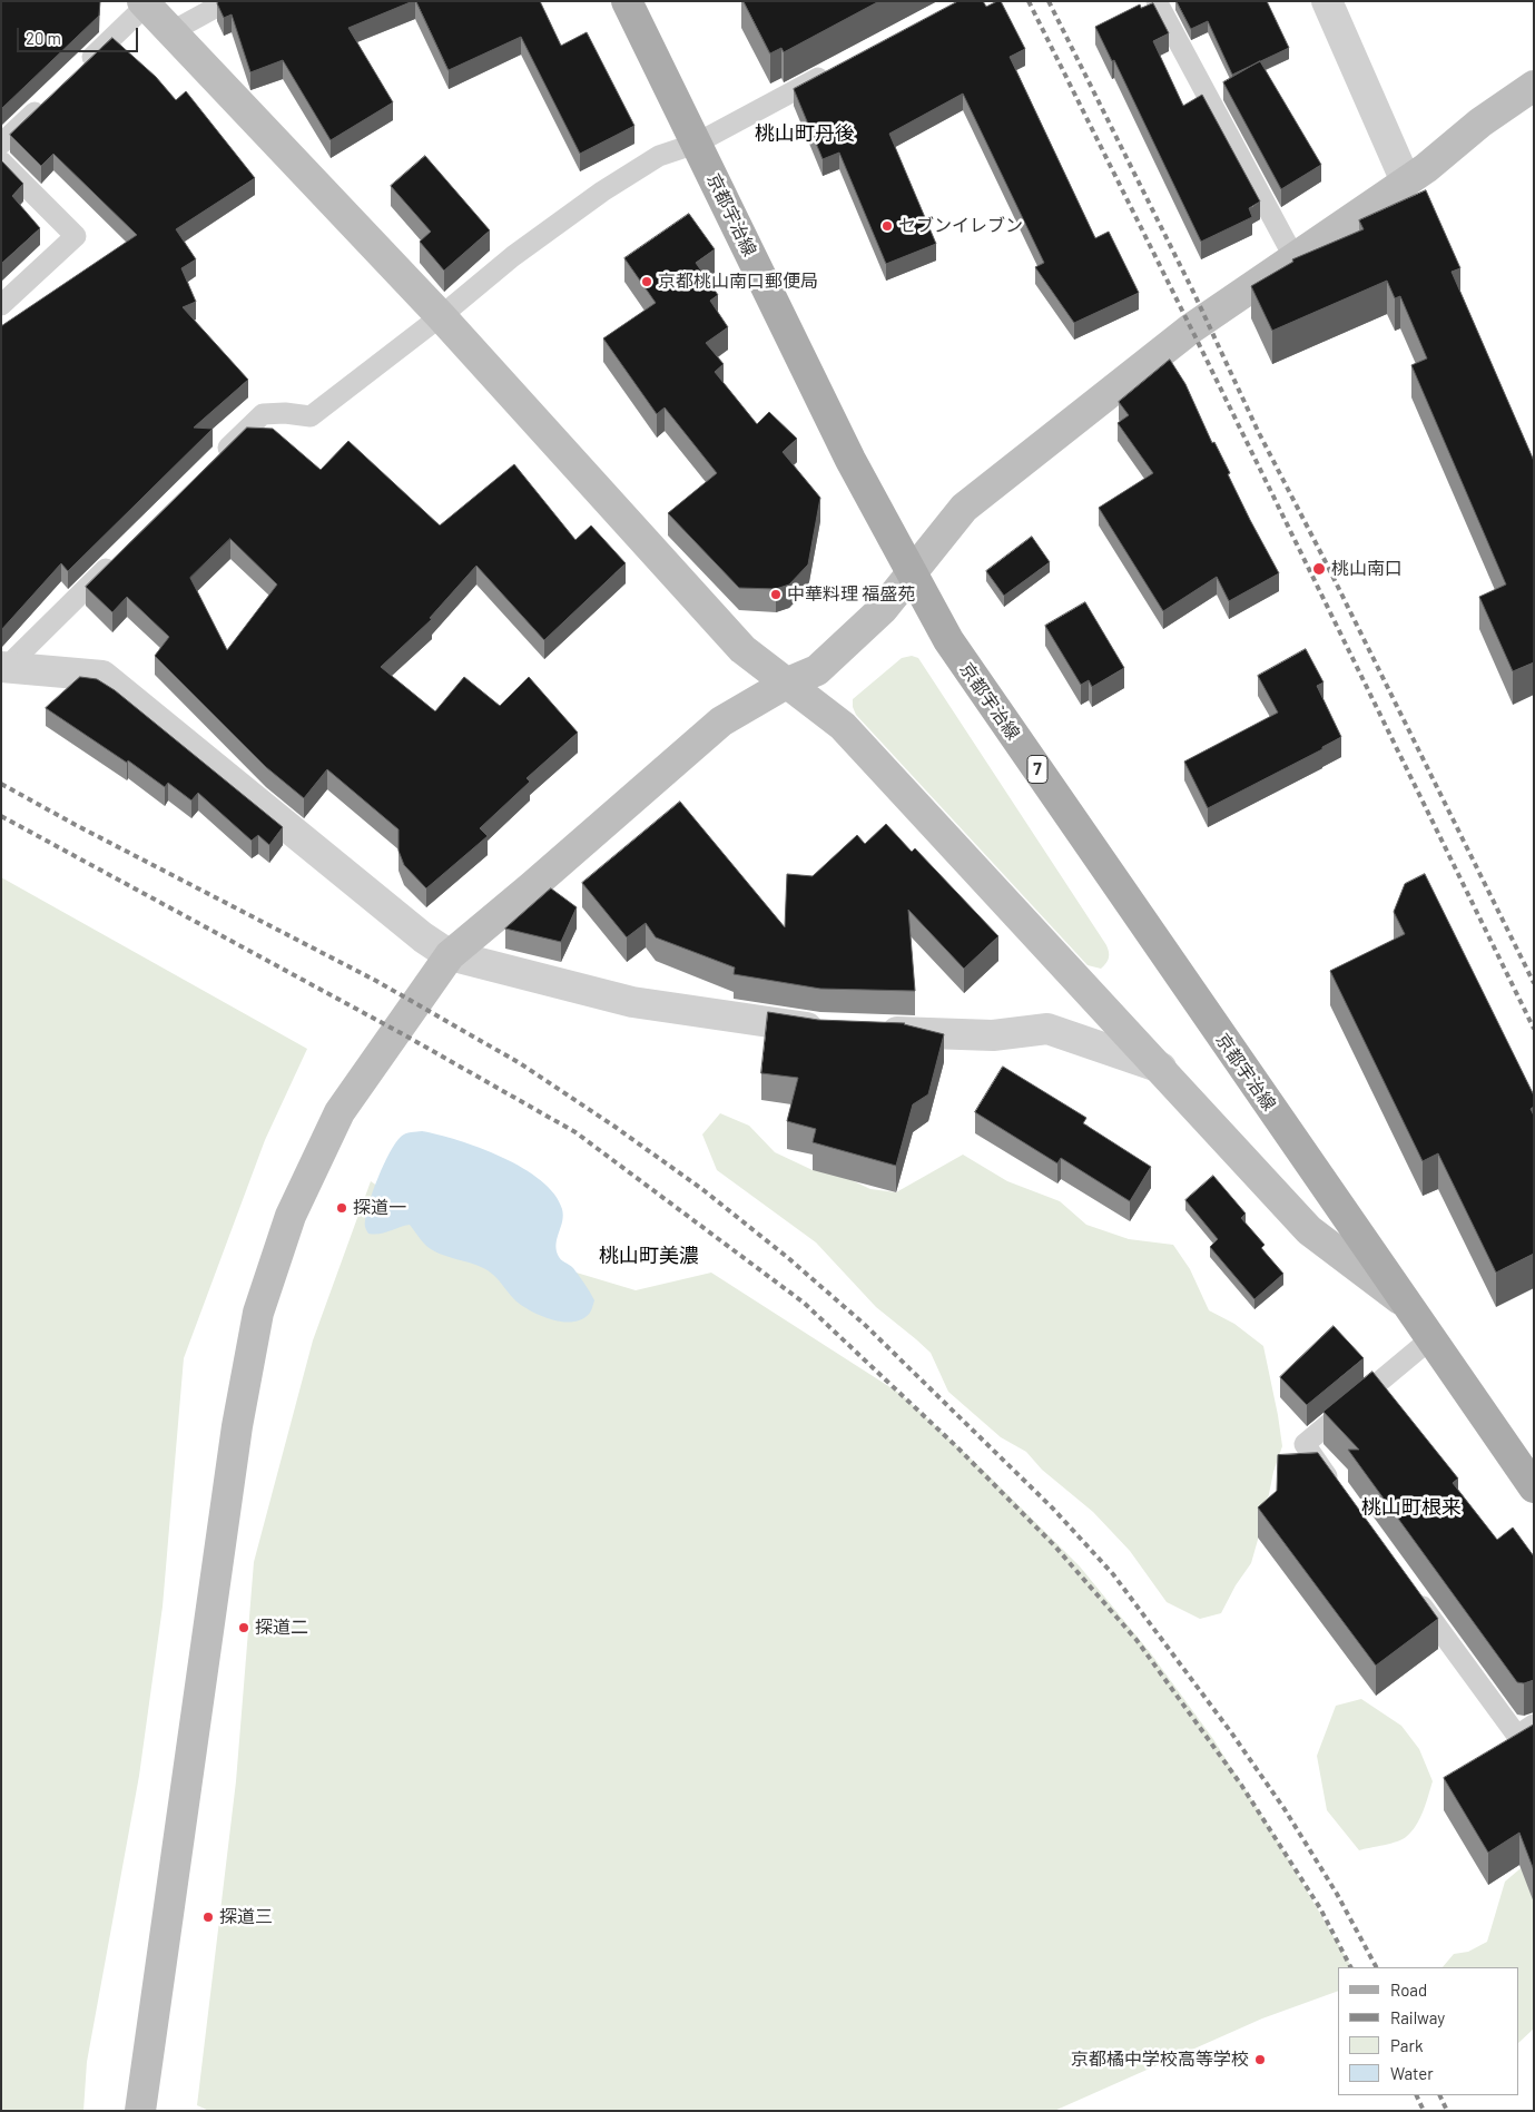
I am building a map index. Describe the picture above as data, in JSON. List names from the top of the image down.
{
  "streets": {
    "main road": ["京都宇治線", "7"]
  },
  "districts": ["桃山町丹後", "桃山町美濃", "桃山町根来"],
  "places": [
    "セブンイレブン",
    "京都桃山南口郵便局",
    "桃山南口",
    "中華料理 福盛苑",
    "探道一",
    "探道二",
    "探道三",
    "京都橘中学校高等学校"
  ],
  "legend": [
    "Road",
    "Railway",
    "Park",
    "Water"
  ],
  "scale_bar": "20 m"
}
